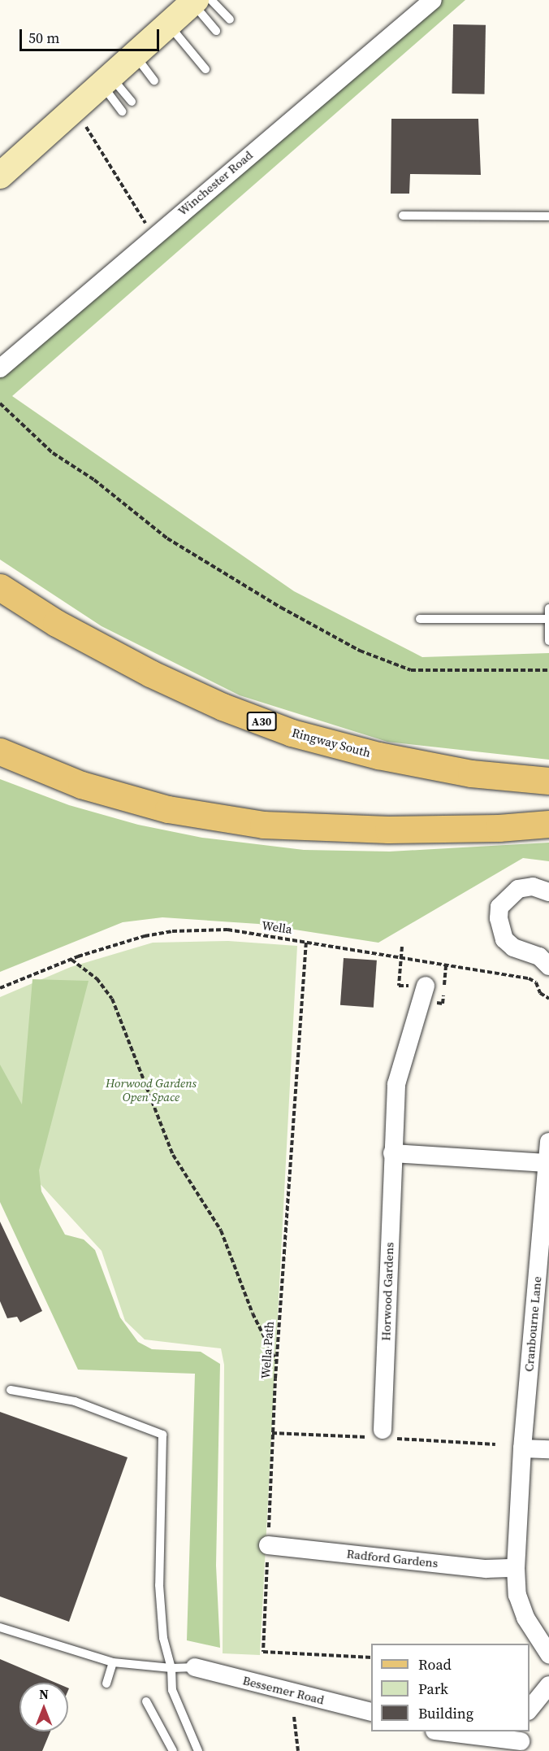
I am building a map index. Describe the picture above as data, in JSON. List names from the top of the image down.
{
  "streets": {
    "main road": ["A30", "Ringway South"],
    "street": [
      "Winchester Road",
      "Horwood Gardens",
      "Cranbourne Lane",
      "Radford Gardens",
      "Bessemer Road"
    ],
    "path": ["Wella", "Wella Path"]
  },
  "crossings": [
    ["Wella", "Wella Path"],
    ["Cranbourne Lane", "Radford Gardens"],
    ["Wella Path", "Radford Gardens"]
  ],
  "parks": ["Horwood Gardens Open Space"],
  "legend": ["Road", "Park", "Building"],
  "scale_bar": "50 m",
  "north": "top"
}
